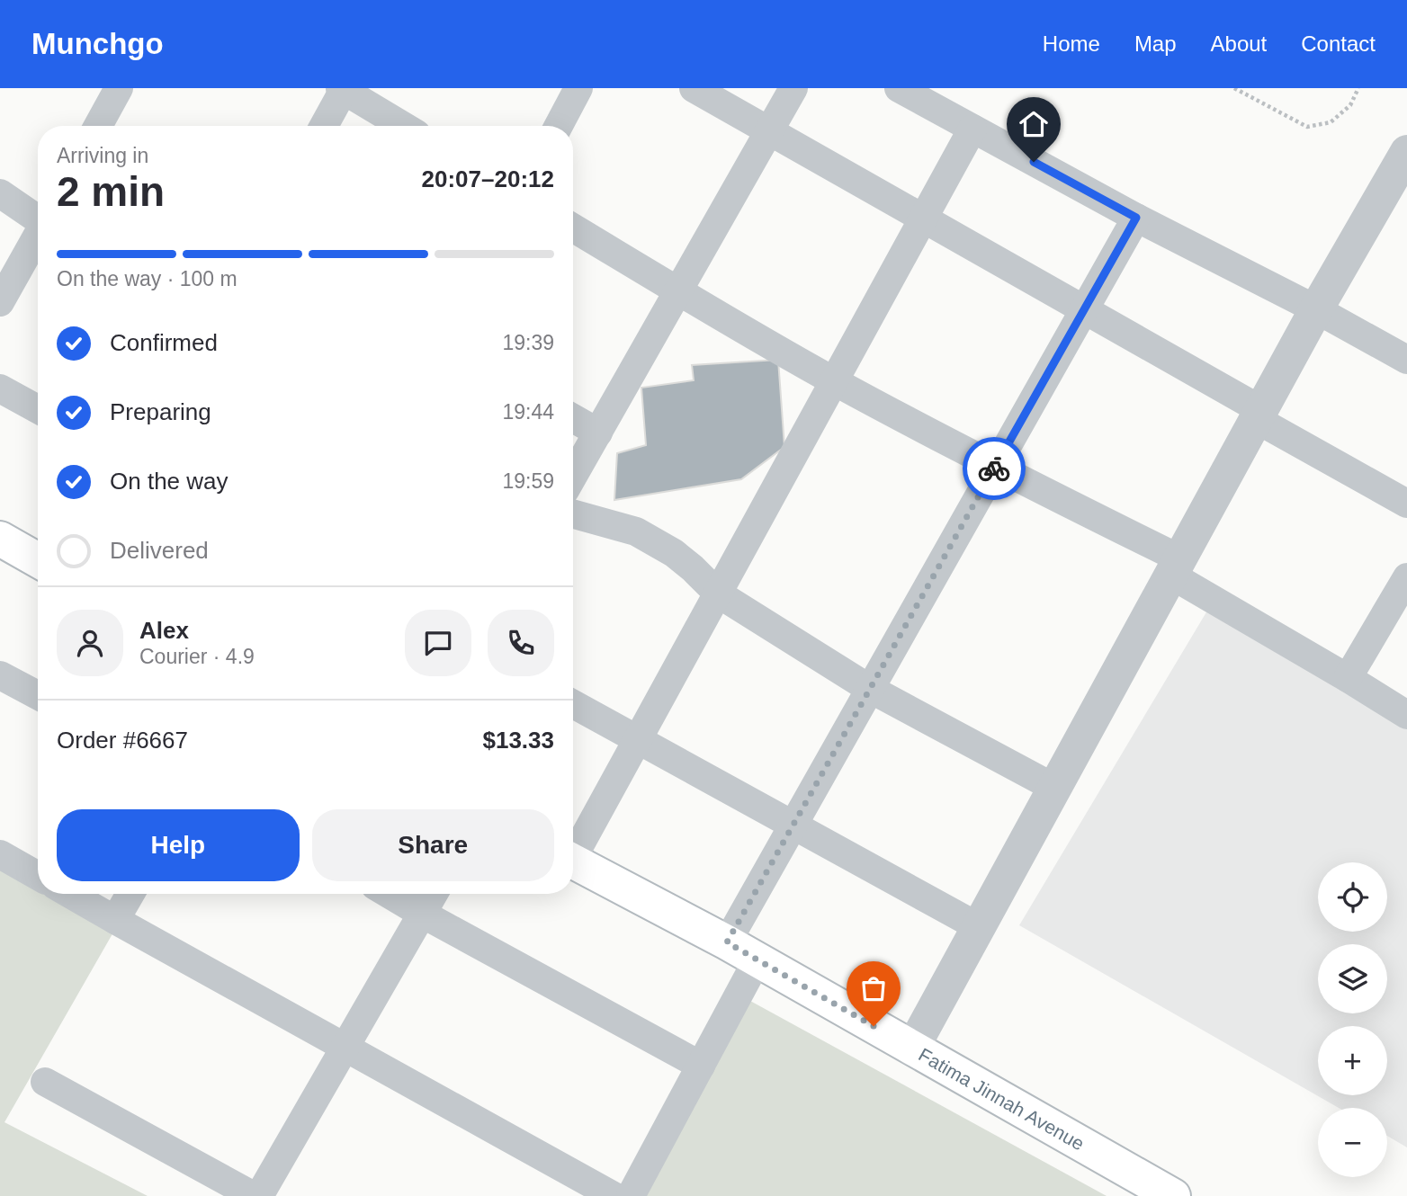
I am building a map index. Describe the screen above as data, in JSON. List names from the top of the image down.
{
  "streets": {
    "main road": ["Fatima Jinnah Avenue"]
  },
  "page": {
    "header": "Munchgo",
    "nav": [
      "Home",
      "Map",
      "About",
      "Contact"
    ],
    "heading": ["2 min", "Arriving in", "20:07–20:12"],
    "panel": [
      "Alex",
      "Courier · 4.9",
      "Order #6667",
      "$13.33"
    ],
    "bar": "On the way · 100 m",
    "list": [
      ["Confirmed", "19:39"],
      ["Preparing", "19:44"],
      ["On the way", "19:59"],
      "Delivered"
    ],
    "buttons": ["Help", "Share"],
    "map_buttons": ["+", "−"]
  }
}
